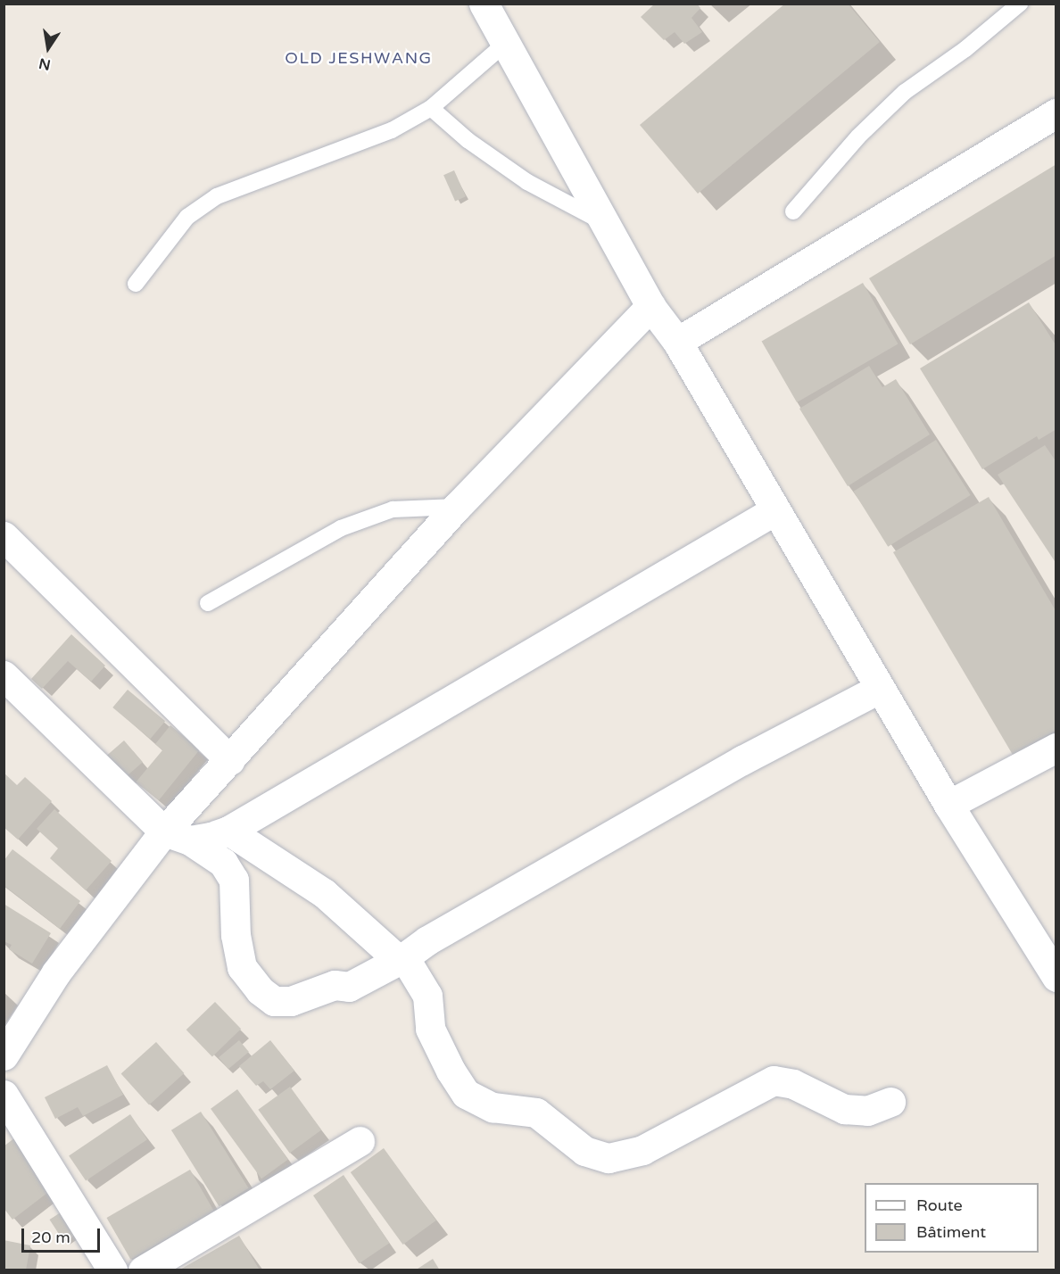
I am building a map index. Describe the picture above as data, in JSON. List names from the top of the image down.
{
  "districts": ["OLD JESHWANG"],
  "legend": ["Route", "Bâtiment"],
  "scale_bar": "20 m",
  "north": "bottom"
}
